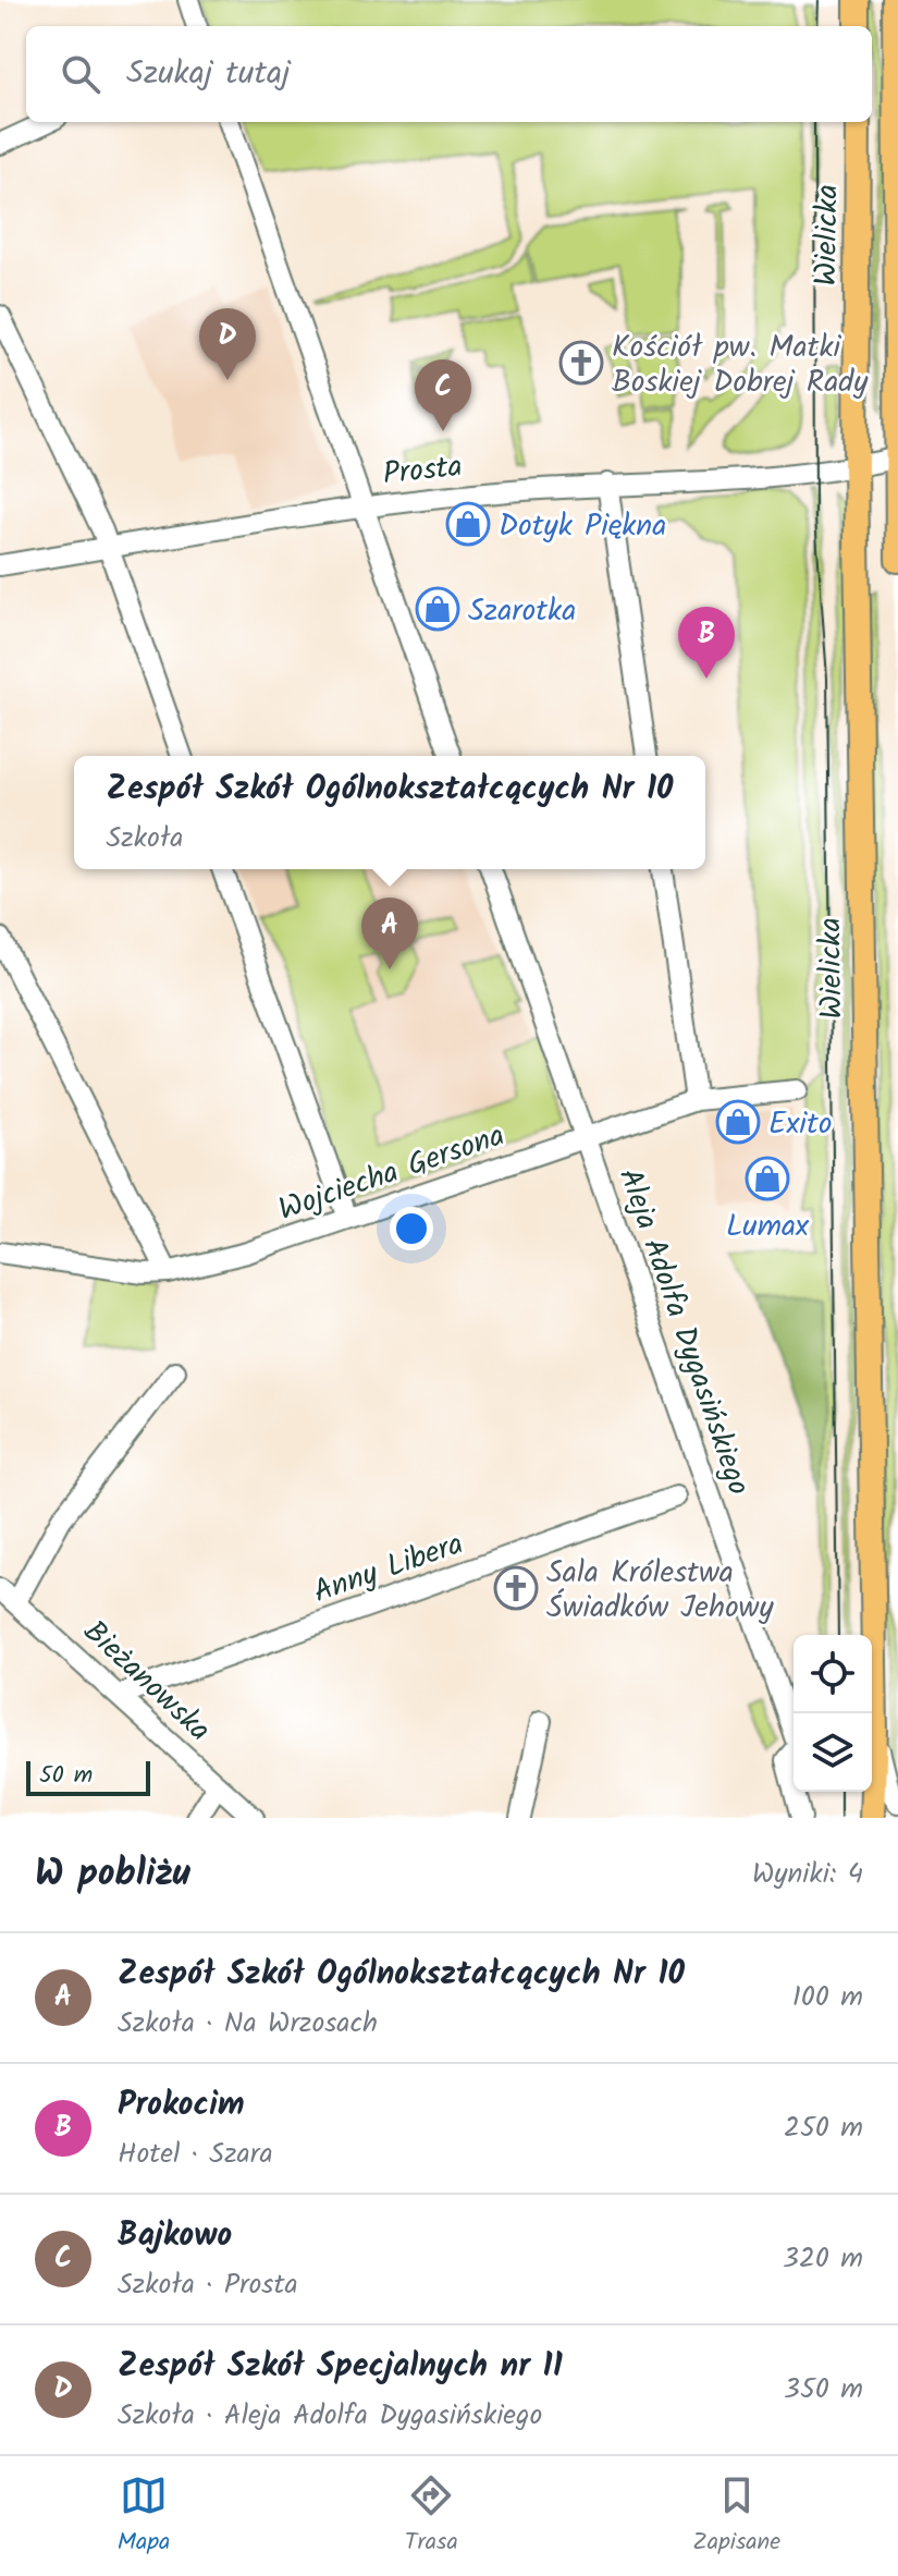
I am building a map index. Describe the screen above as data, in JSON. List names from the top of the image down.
{
  "streets": {
    "main road": ["Wielicka"],
    "street": [
      "Prosta",
      "Wojciecha Gersona",
      "Aleja Adolfa Dygasińskiego",
      "Anny Libera",
      "Bieżanowska"
    ]
  },
  "crossings": [
    ["Wielicka", "Prosta"],
    ["Wojciecha Gersona", "Aleja Adolfa Dygasińskiego"],
    ["Anny Libera", "Bieżanowska"]
  ],
  "places": {
    "church": ["Kościół pw. Matki Boskiej Dobrej Rady", "Sala Królestwa Świadków Jehowy"],
    "shop": [
      "Dotyk Piękna",
      "Szarotka",
      "Exito",
      "Lumax"
    ]
  },
  "scale_bar": "50 m",
  "page": {
    "search": "Szukaj tutaj",
    "pins": [
      "D",
      "C",
      "B",
      "A"
    ],
    "popup": ["Zespół Szkół Ogólnokształcących Nr 10", "Szkoła"],
    "scale": "50 m",
    "heading": ["W pobliżu", "Wyniki: 4"],
    "list": [
      {
        "mark": "A",
        "name": "Zespół Szkół Ogólnokształcących Nr 10",
        "note": "Szkoła · Na Wrzosach",
        "value": "100 m"
      },
      {
        "mark": "B",
        "name": "Prokocim",
        "note": "Hotel · Szara",
        "value": "250 m"
      },
      {
        "mark": "C",
        "name": "Bajkowo",
        "note": "Szkoła · Prosta",
        "value": "320 m"
      },
      {
        "mark": "D",
        "name": "Zespół Szkół Specjalnych nr 11",
        "note": "Szkoła · Aleja Adolfa Dygasińskiego",
        "value": "350 m"
      }
    ],
    "nav": ["Mapa", "Trasa", "Zapisane"]
  }
}
